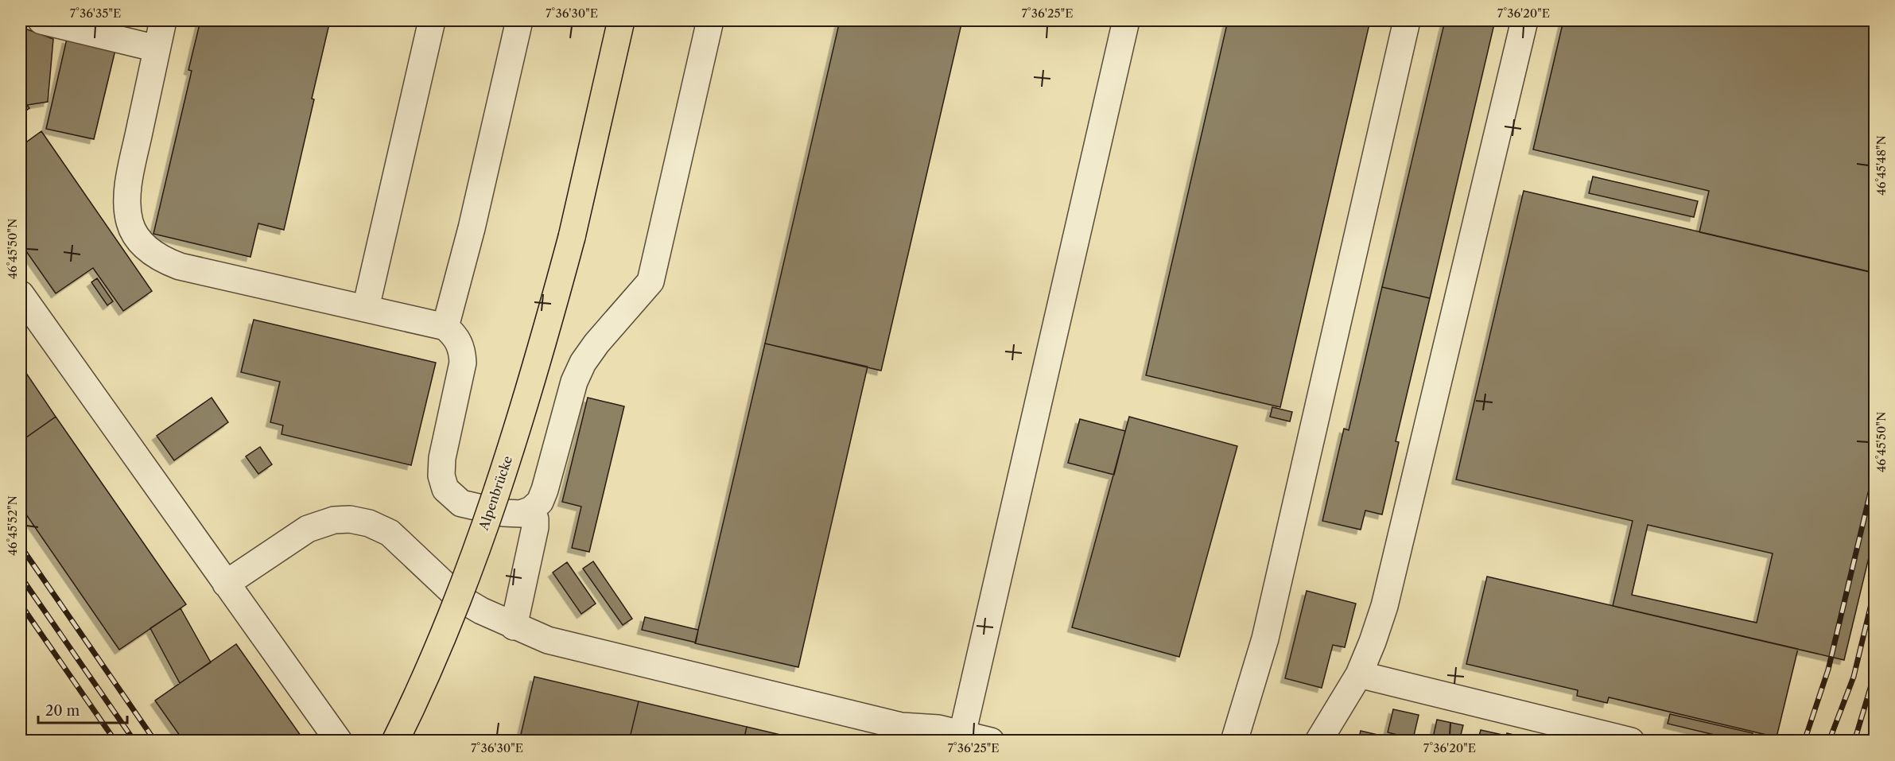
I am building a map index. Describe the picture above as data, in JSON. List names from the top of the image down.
{
  "streets": {
    "main road": ["Alpenbrücke"]
  },
  "scale_bar": "20 m",
  "coordinates": [
    "7°36'35\"E",
    "7°36'30\"E",
    "7°36'25\"E",
    "7°36'20\"E",
    "46°45'48\"N",
    "46°45'50\"N",
    "46°45'52\"N"
  ]
}
